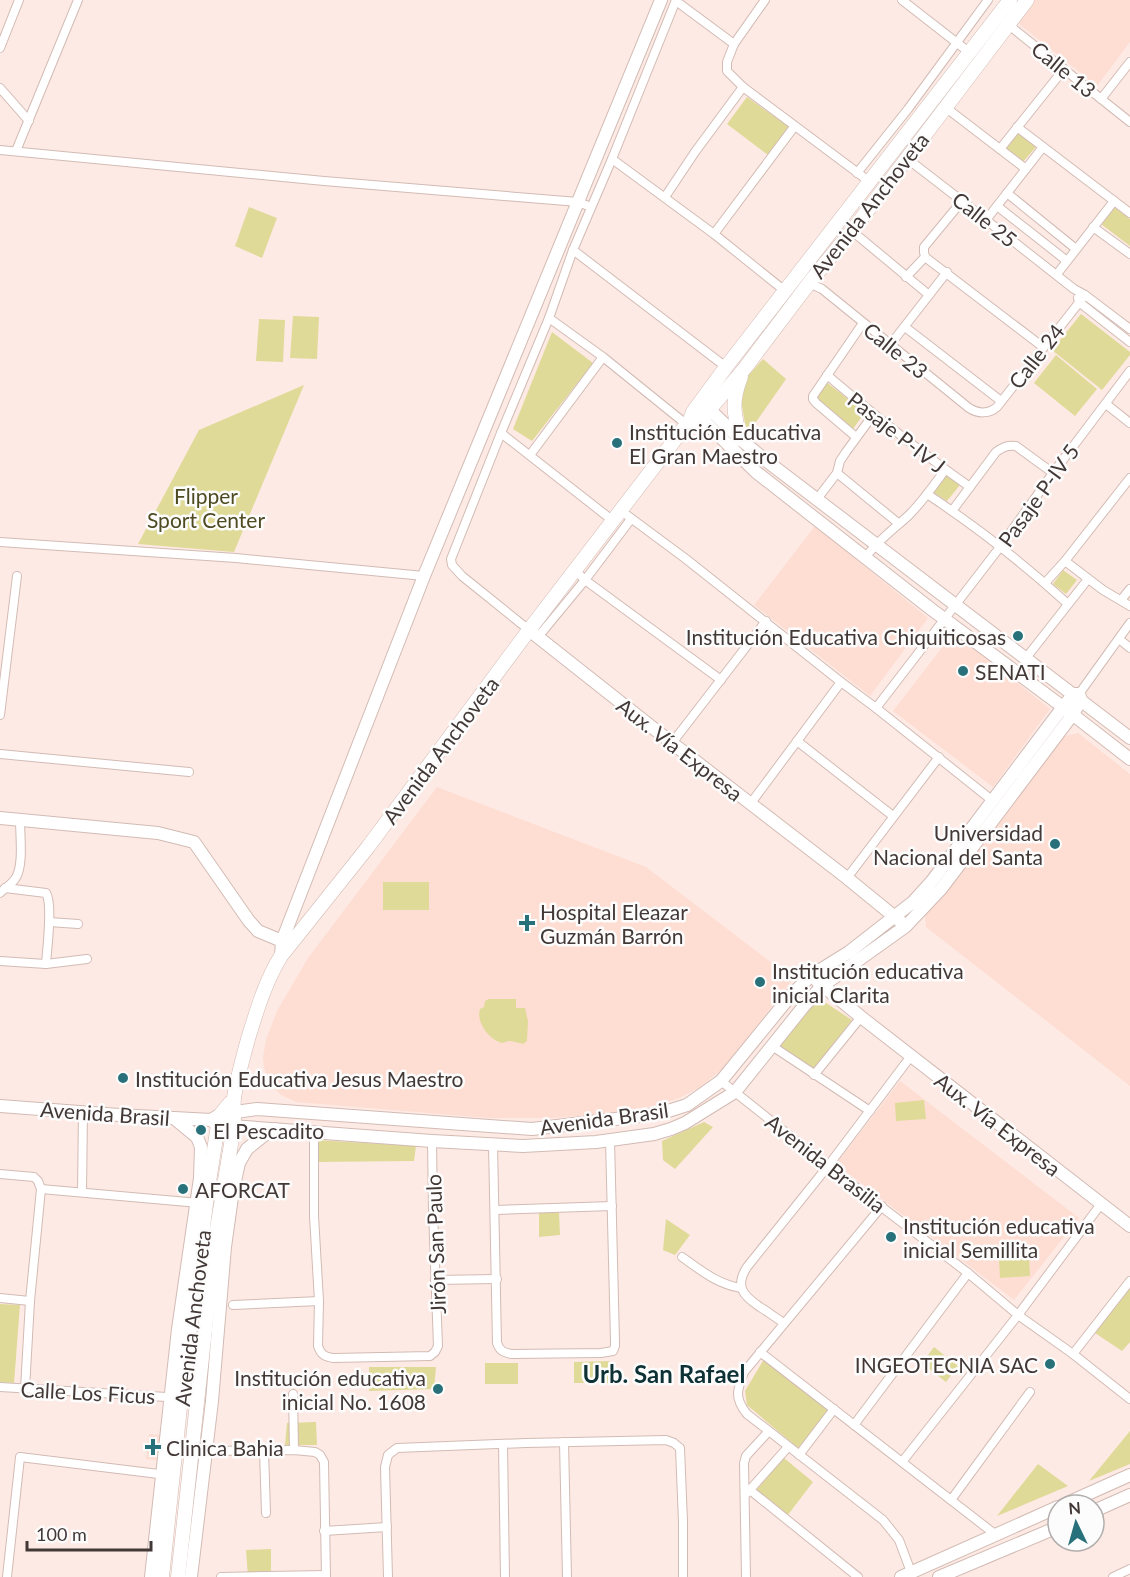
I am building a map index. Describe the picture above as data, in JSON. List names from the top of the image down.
{
  "streets": {
    "main road": ["Avenida Anchoveta", "Aux. Vía Expresa", "Avenida Brasil"],
    "street": [
      "Calle 13",
      "Calle 25",
      "Calle 23",
      "Calle 24",
      "Pasaje P-IV J",
      "Pasaje P-IV 5",
      "Avenida Brasilia",
      "Jirón San Paulo",
      "Calle Los Ficus"
    ]
  },
  "crossings": [
    ["Calle 13", "Avenida Anchoveta"],
    ["Avenida Anchoveta", "Calle 25"],
    ["Avenida Anchoveta", "Calle 23"],
    ["Avenida Anchoveta", "Aux. Vía Expresa"],
    ["Avenida Anchoveta", "Avenida Brasil"],
    ["Avenida Anchoveta", "Calle Los Ficus"],
    ["Calle 25", "Calle 24"],
    ["Calle 23", "Calle 24"],
    ["Aux. Vía Expresa", "Avenida Brasil"],
    ["Avenida Brasil", "Avenida Brasilia"],
    ["Avenida Brasil", "Jirón San Paulo"]
  ],
  "districts": ["Urb. San Rafael"],
  "parks": ["Flipper Sport Center"],
  "places": {
    "other": [
      "Institución Educativa El Gran Maestro",
      "Institución Educativa Chiquiticosas",
      "SENATI",
      "Universidad Nacional del Santa",
      "Institución educativa inicial Clarita",
      "Institución Educativa Jesus Maestro",
      "El Pescadito",
      "AFORCAT",
      "Institución educativa inicial Semillita",
      "INGEOTECNIA SAC",
      "Institución educativa inicial No. 1608"
    ],
    "health": ["Hospital Eleazar Guzmán Barrón", "Clinica Bahia"]
  },
  "scale_bar": "100 m",
  "north": "top"
}
